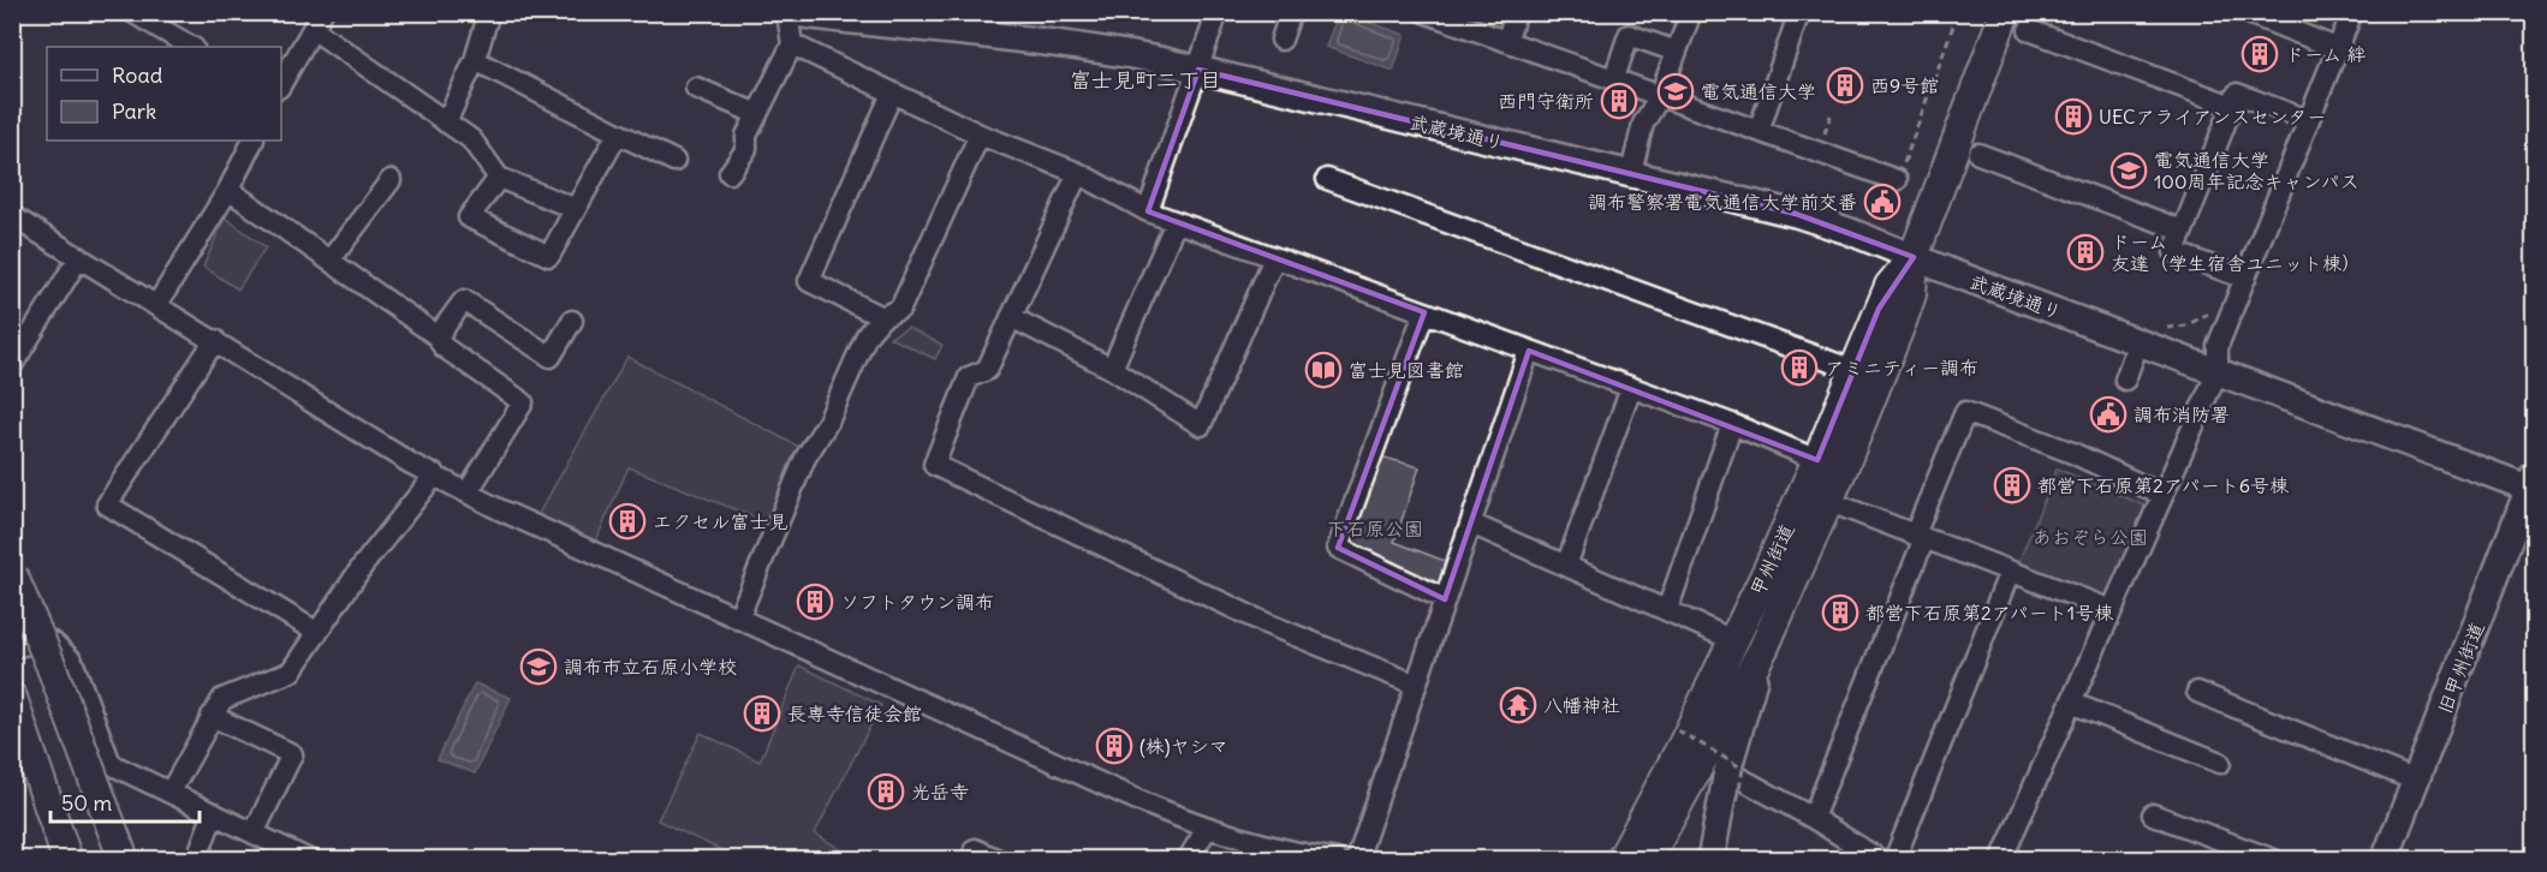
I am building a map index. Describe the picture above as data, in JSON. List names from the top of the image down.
{
  "streets": {
    "highway": ["甲州街道"],
    "main road": ["武蔵境通り", "旧甲州街道"]
  },
  "crossings": [
    ["武蔵境通り", "甲州街道"]
  ],
  "districts": ["富士見町二丁目"],
  "parks": ["下石原公園", "あおぞら公園"],
  "places": {
    "building": [
      "ドーム 絆",
      "西9号館",
      "西門守衛所",
      "UECアライアンスセンター",
      "ドーム 友達（学生宿舎ユニット棟）",
      "アミニティー調布",
      "都営下石原第2アパート6号棟",
      "エクセル富士見",
      "ソフトタウン調布",
      "都営下石原第2アパート1号棟",
      "長専寺信徒会館",
      "(株)ヤシマ",
      "光岳寺"
    ],
    "school or university": ["電気通信大学", "電気通信大学 100周年記念キャンパス", "調布市立石原小学校"],
    "public building": ["調布警察署電気通信大学前交番", "調布消防署"],
    "library": ["富士見図書館"],
    "temple": ["八幡神社"]
  },
  "legend": ["Road", "Park"],
  "scale_bar": "50 m"
}
